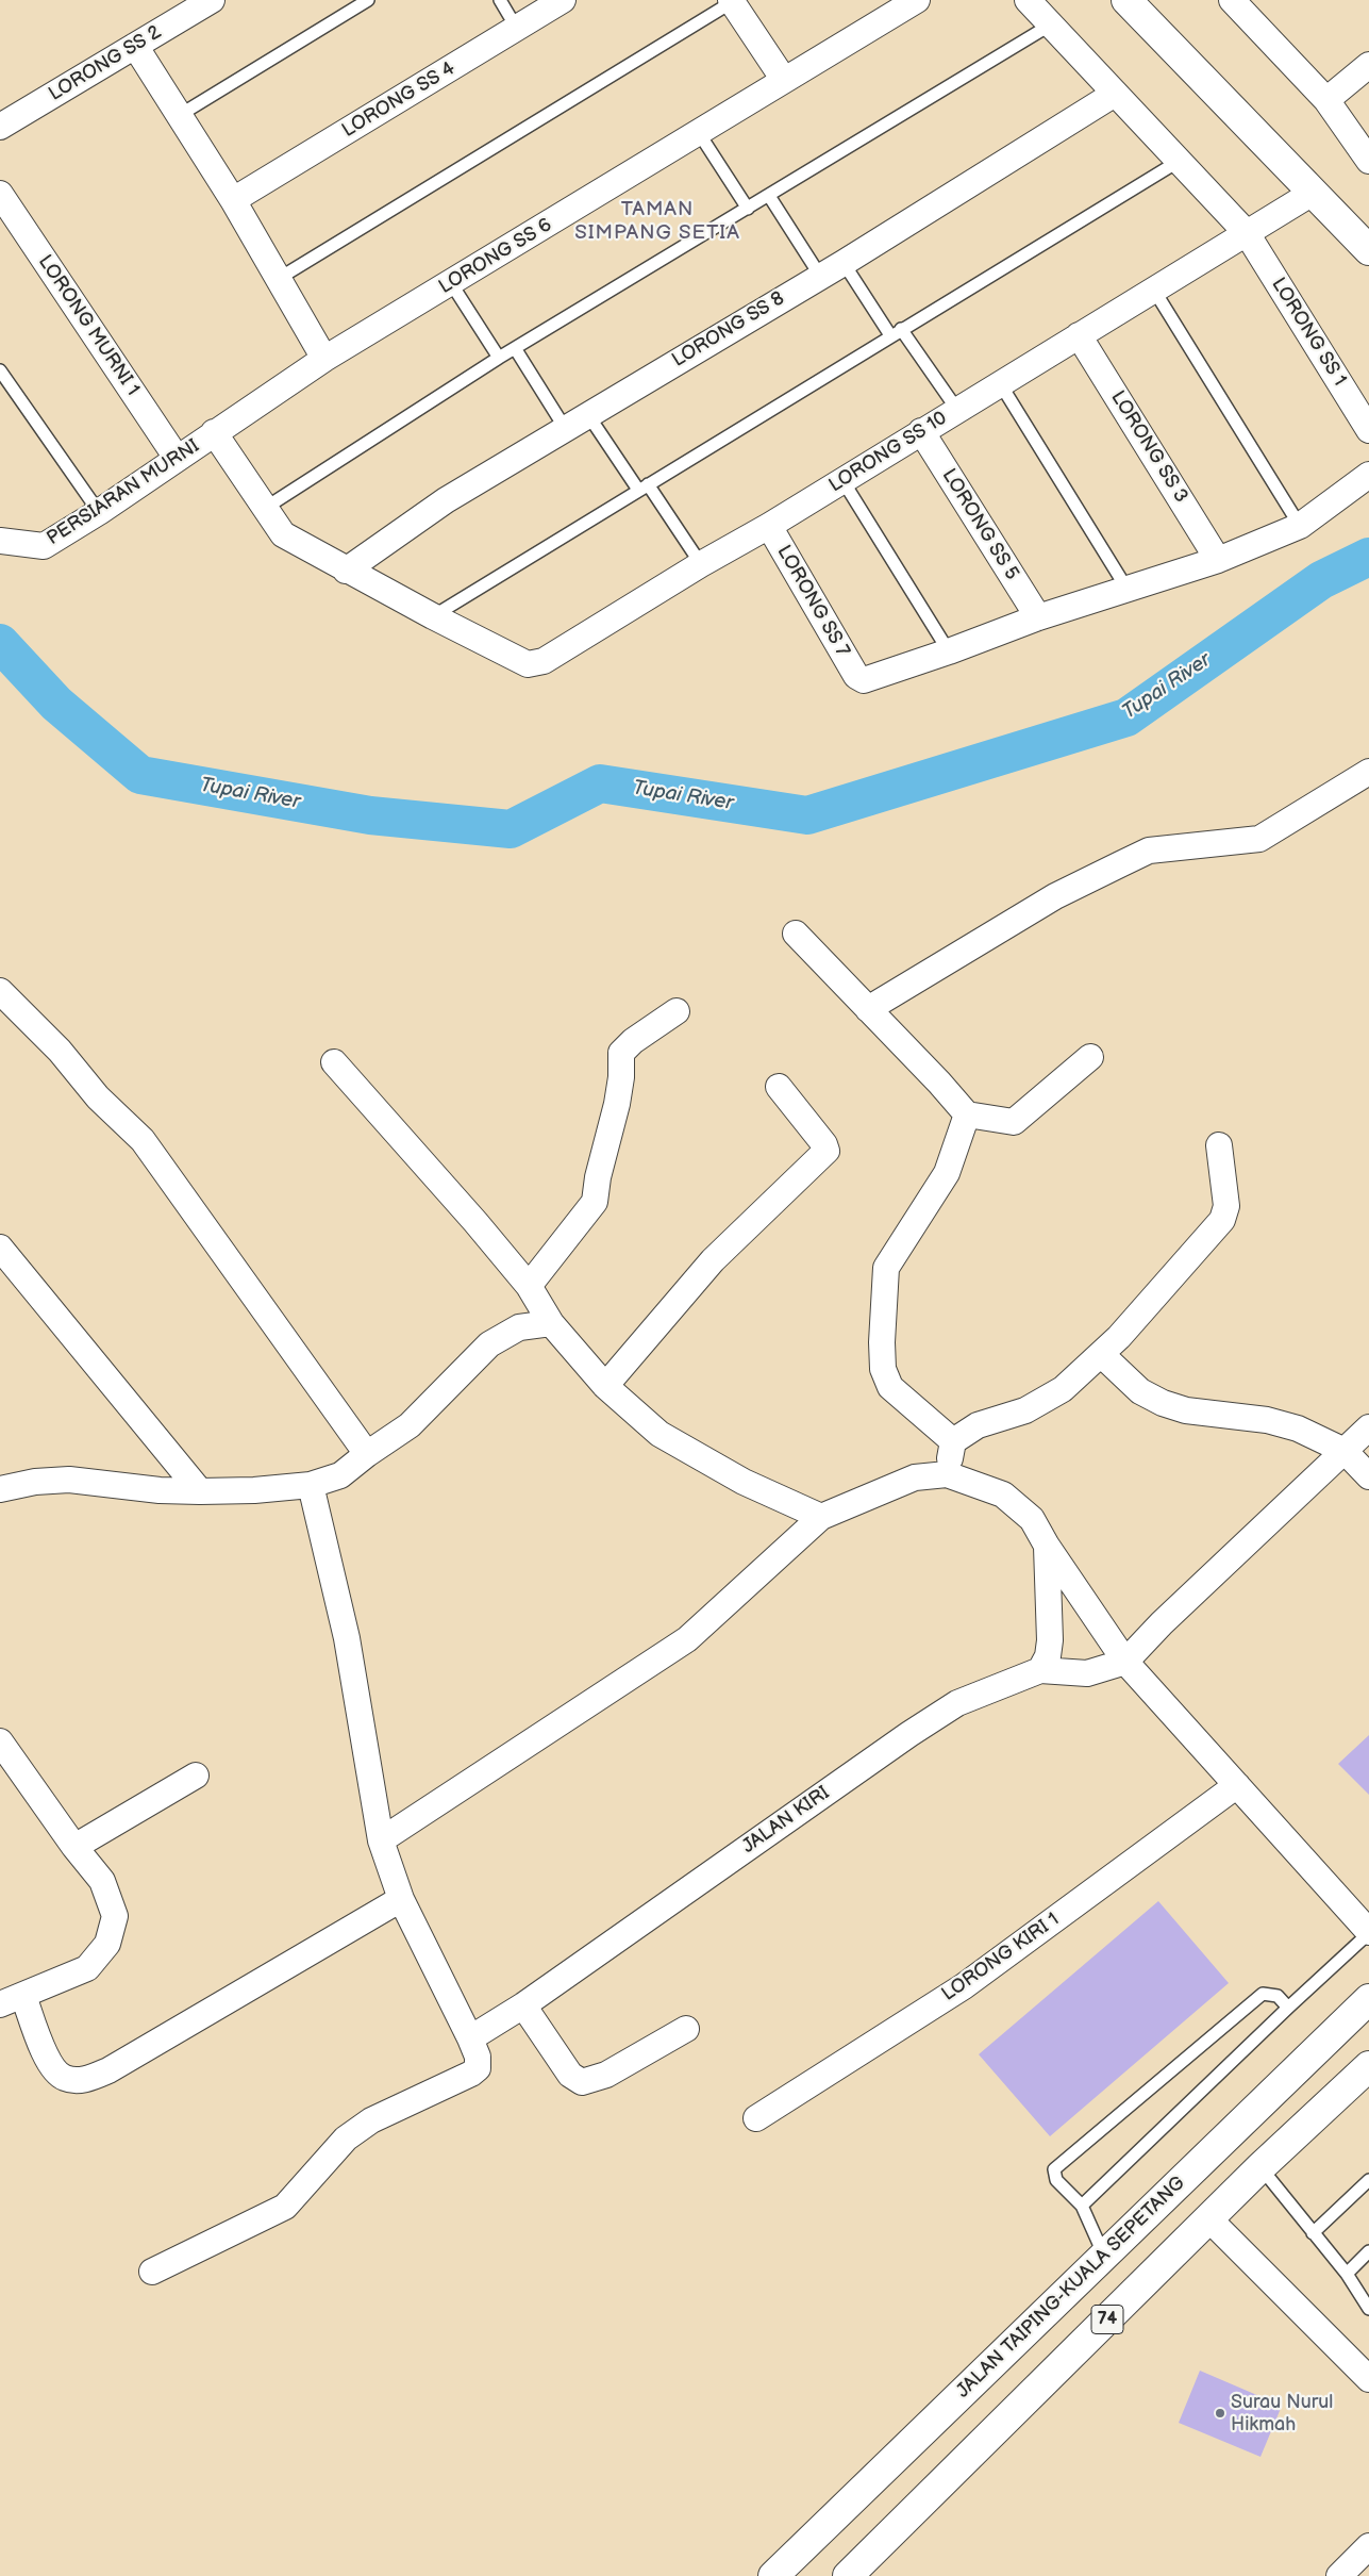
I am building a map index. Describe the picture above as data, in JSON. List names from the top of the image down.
{
  "streets": {
    "main road": ["JALAN TAIPING-KUALA SEPETANG", "74"],
    "street": [
      "LORONG SS 2",
      "LORONG SS 4",
      "LORONG SS 6",
      "LORONG MURNI 1",
      "LORONG SS 8",
      "LORONG SS 1",
      "LORONG SS 3",
      "LORONG SS 10",
      "PERSIARAN MURNI",
      "LORONG SS 5",
      "LORONG SS 7",
      "JALAN KIRI",
      "LORONG KIRI 1"
    ]
  },
  "crossings": [
    ["LORONG SS 6", "PERSIARAN MURNI"],
    ["LORONG MURNI 1", "PERSIARAN MURNI"],
    ["LORONG SS 8", "LORONG SS 1"],
    ["LORONG SS 1", "LORONG SS 10"],
    ["LORONG SS 3", "LORONG SS 10"],
    ["LORONG SS 10", "LORONG SS 5"],
    ["LORONG SS 10", "LORONG SS 7"]
  ],
  "districts": ["TAMAN SIMPANG SETIA"],
  "water": ["Tupai River"],
  "places": ["Surau Nurul Hikmah"]
}
